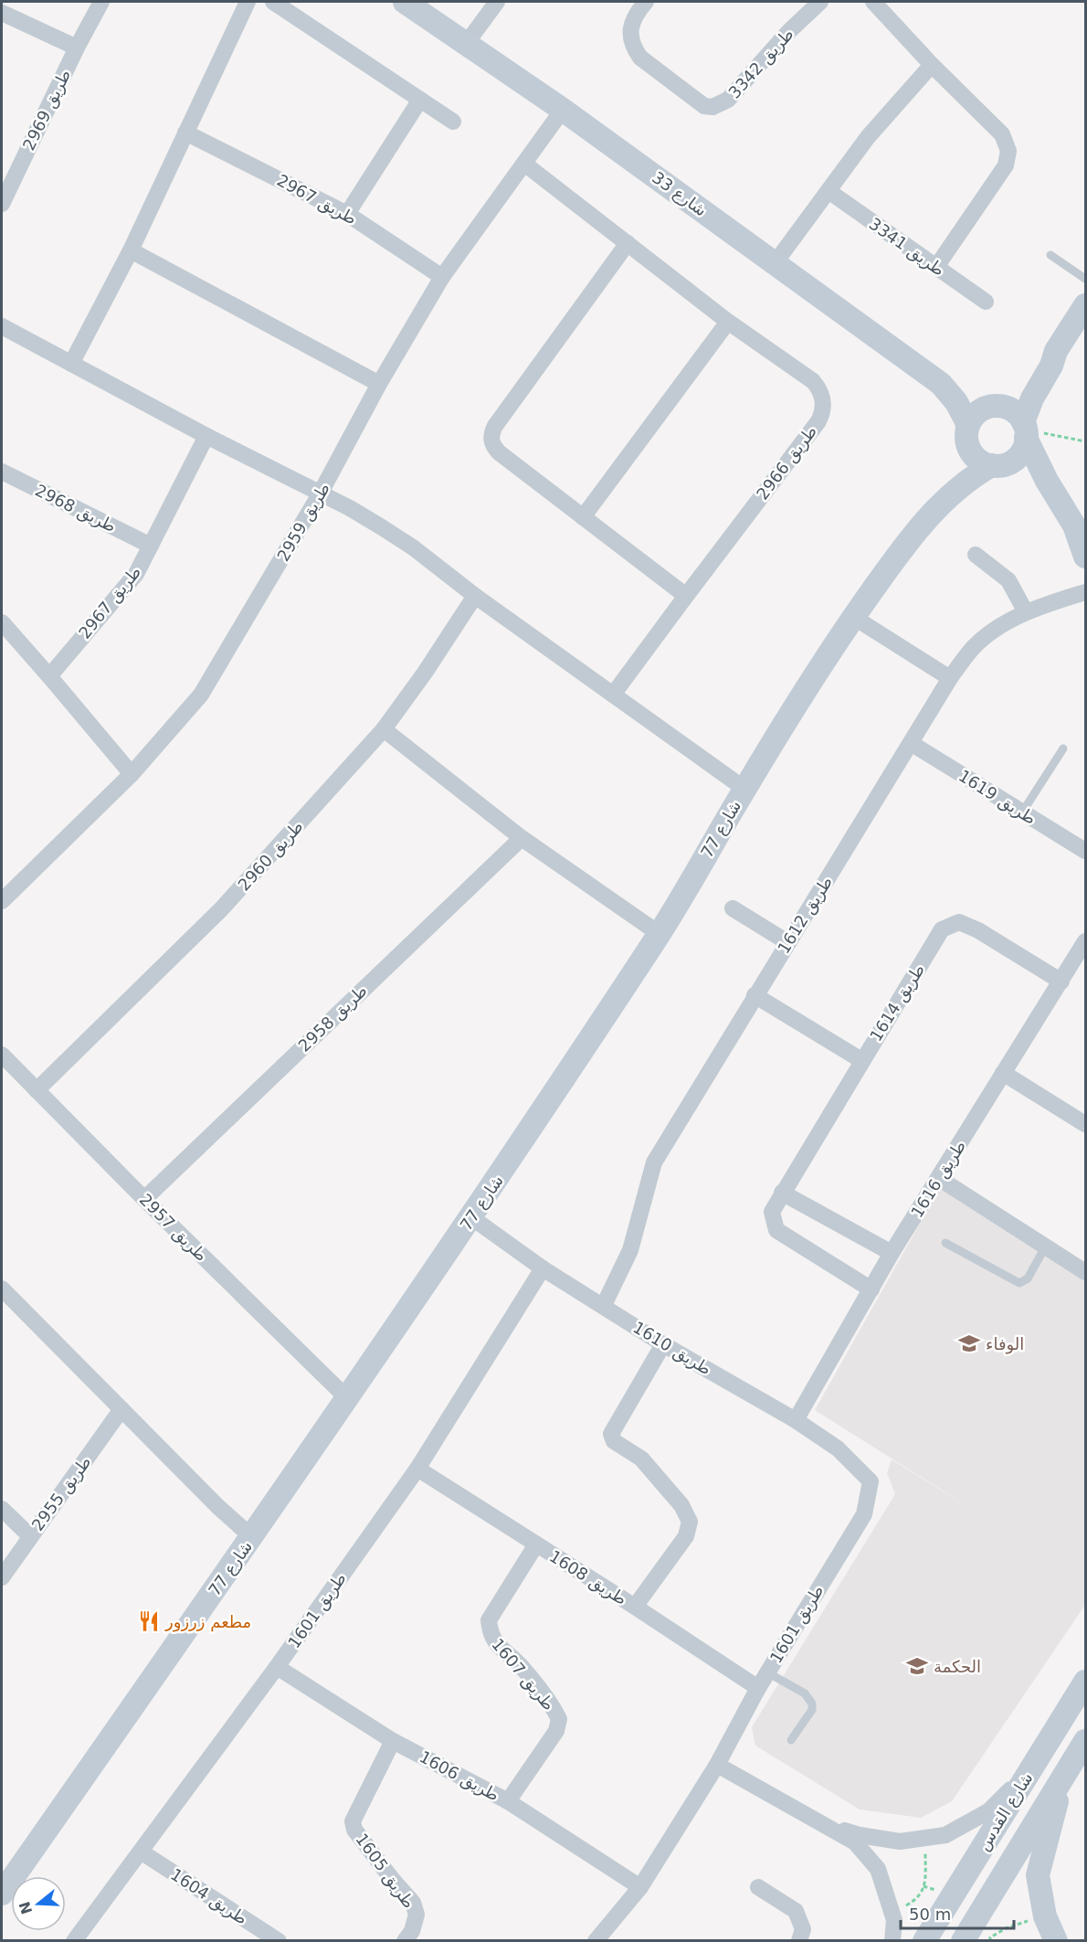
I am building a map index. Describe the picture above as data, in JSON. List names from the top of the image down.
{
  "streets": {
    "street": [
      "طريق 3342",
      "طريق 2969",
      "شارع 33",
      "طريق 2967",
      "طريق 3341",
      "طريق 2966",
      "طريق 2968",
      "طريق 2959",
      "طريق 1619",
      "شارع 77",
      "طريق 2960",
      "طريق 1612",
      "طريق 1614",
      "طريق 2958",
      "طريق 1616",
      "طريق 2957",
      "طريق 1610",
      "طريق 2955",
      "طريق 1608",
      "طريق 1601",
      "طريق 1607",
      "طريق 1606",
      "شارع القدس",
      "طريق 1605",
      "طريق 1604"
    ]
  },
  "crossings": [
    ["شارع 33", "طريق 2959"],
    ["شارع 33", "شارع 77"],
    ["طريق 2967", "طريق 2968"],
    ["طريق 2967", "طريق 2959"],
    ["طريق 2966", "طريق 2959"],
    ["طريق 1619", "طريق 1612"],
    ["شارع 77", "طريق 2957"],
    ["شارع 77", "طريق 1610"],
    ["طريق 2960", "طريق 2957"],
    ["طريق 1612", "طريق 1610"],
    ["طريق 1614", "طريق 1616"],
    ["طريق 2958", "طريق 2957"],
    ["طريق 1616", "طريق 1610"],
    ["طريق 1610", "طريق 1601"],
    ["طريق 1608", "طريق 1601"],
    ["طريق 1608", "طريق 1607"],
    ["طريق 1601", "طريق 1606"],
    ["طريق 1601", "طريق 1604"],
    ["طريق 1607", "طريق 1606"],
    ["طريق 1606", "طريق 1605"]
  ],
  "places": {
    "school or university": ["الوفاء", "الحكمة"],
    "restaurant": ["مطعم زرزور"]
  },
  "scale_bar": "50 m",
  "north": "left"
}
